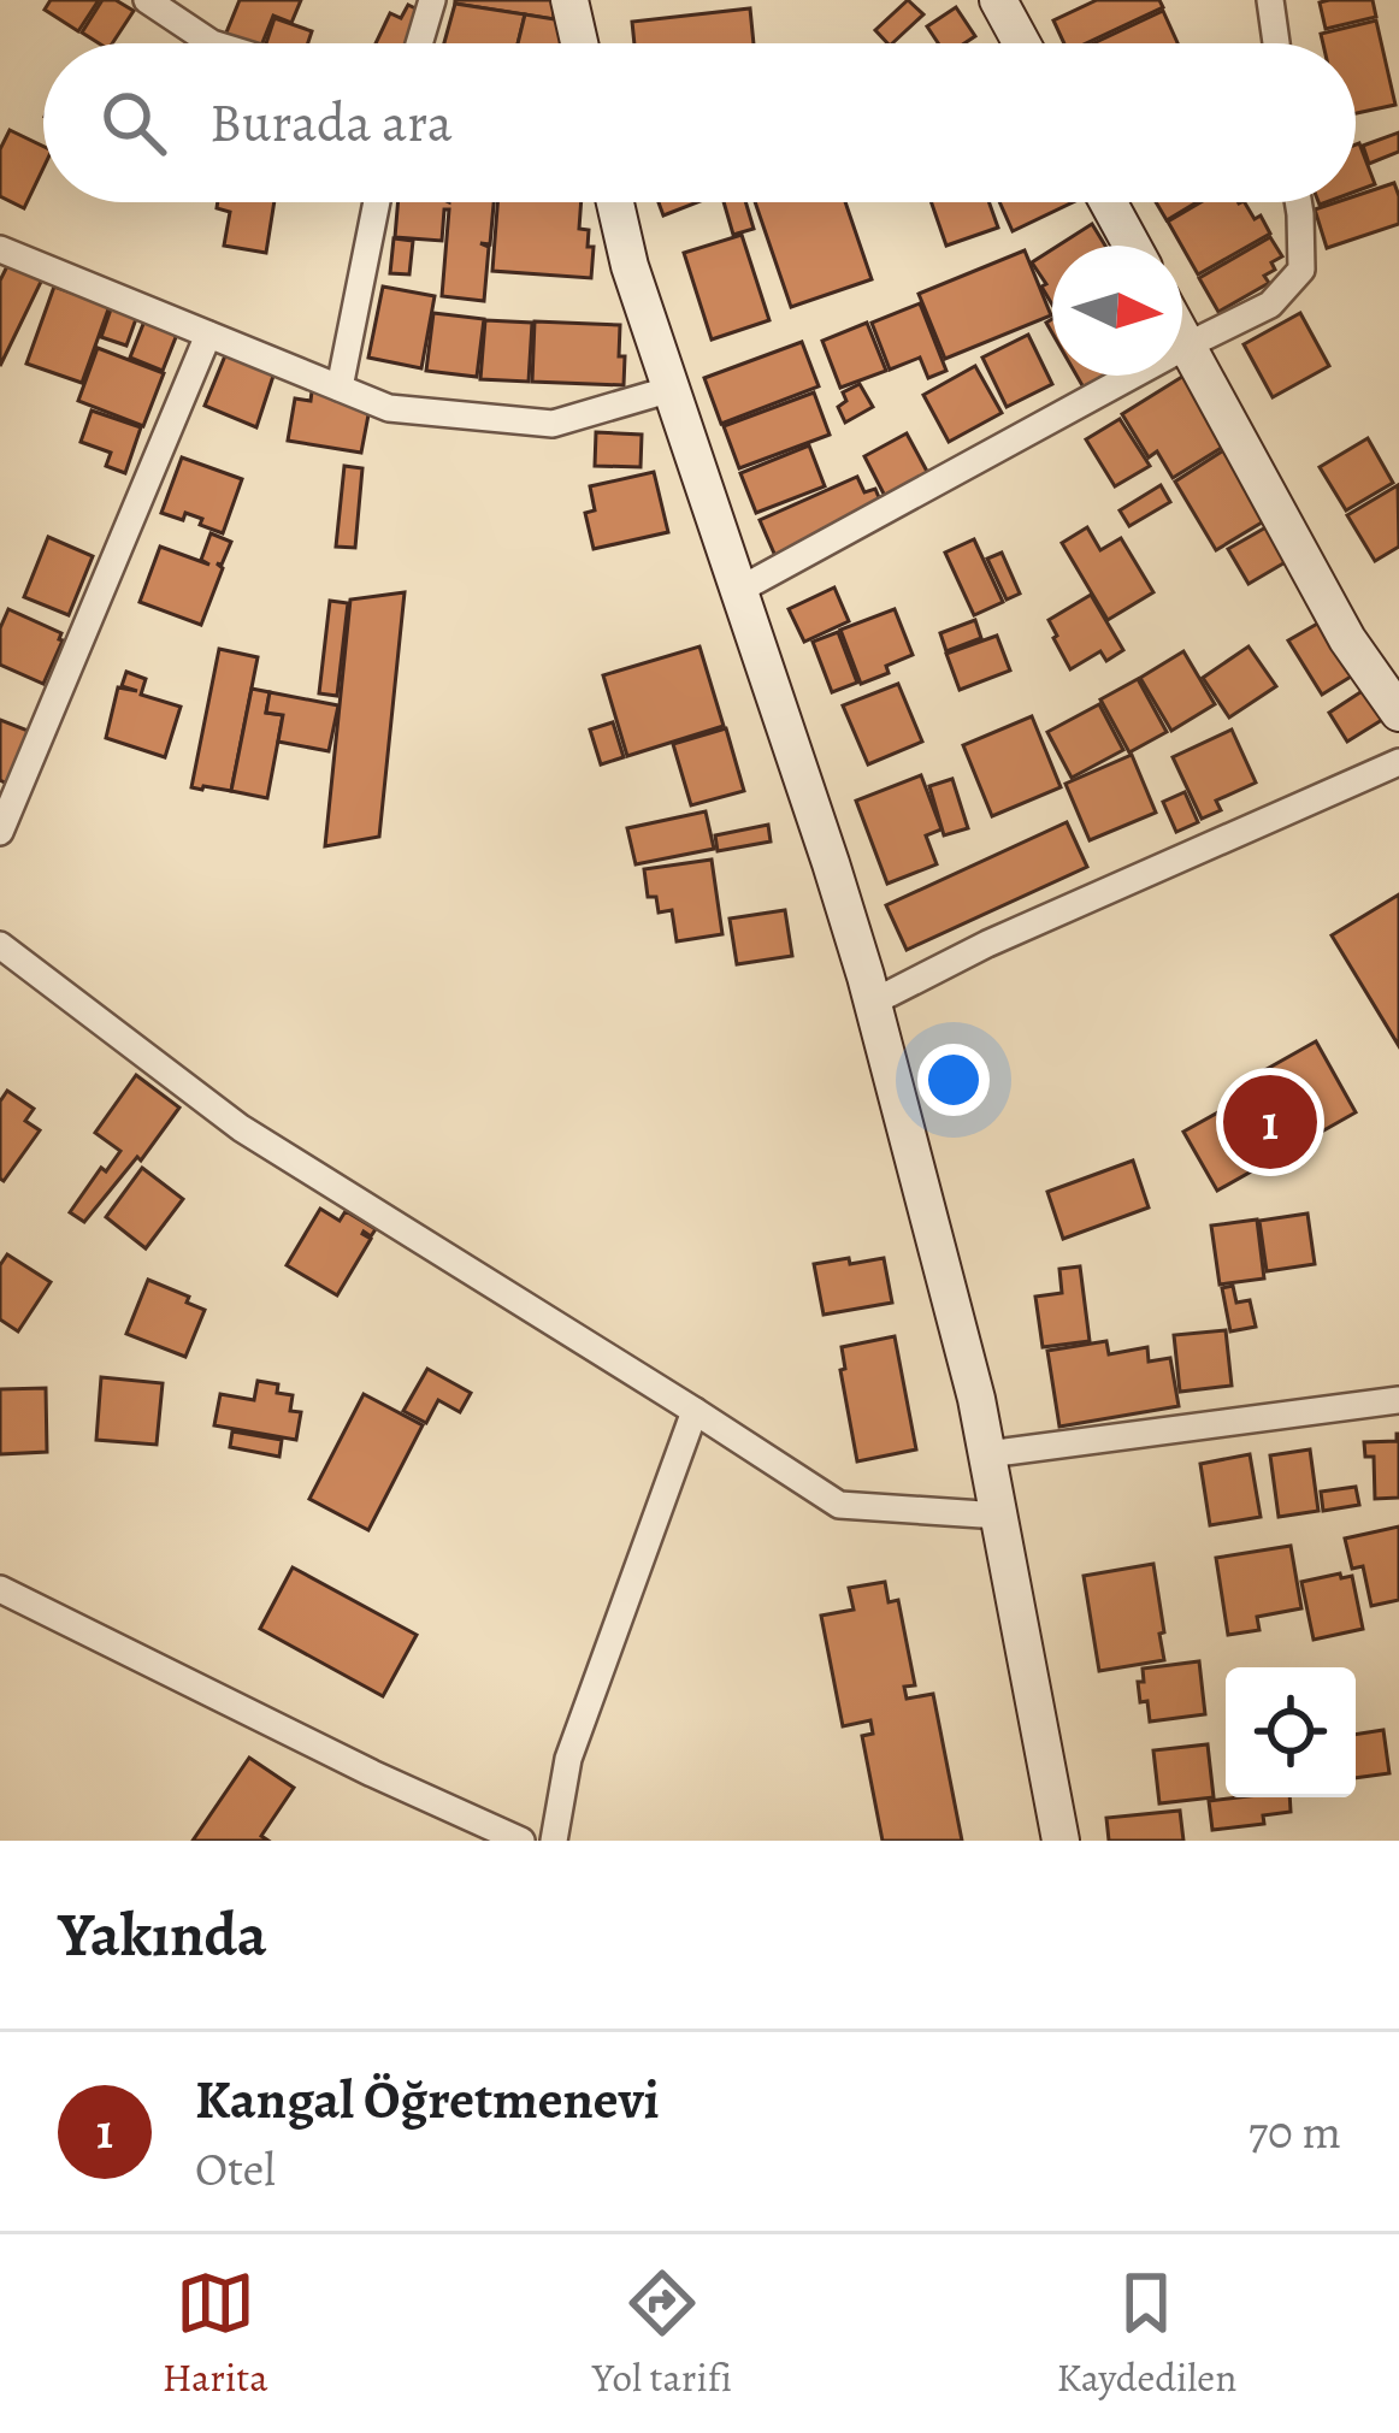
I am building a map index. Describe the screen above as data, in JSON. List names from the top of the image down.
{
  "north": "right",
  "page": {
    "search": "Burada ara",
    "pins": "1",
    "heading": "Yakında",
    "list": [
      {
        "mark": "1",
        "name": "Kangal Öğretmenevi",
        "note": "Otel",
        "value": "70 m"
      }
    ],
    "nav": ["Harita", "Yol tarifi", "Kaydedilen"]
  }
}
